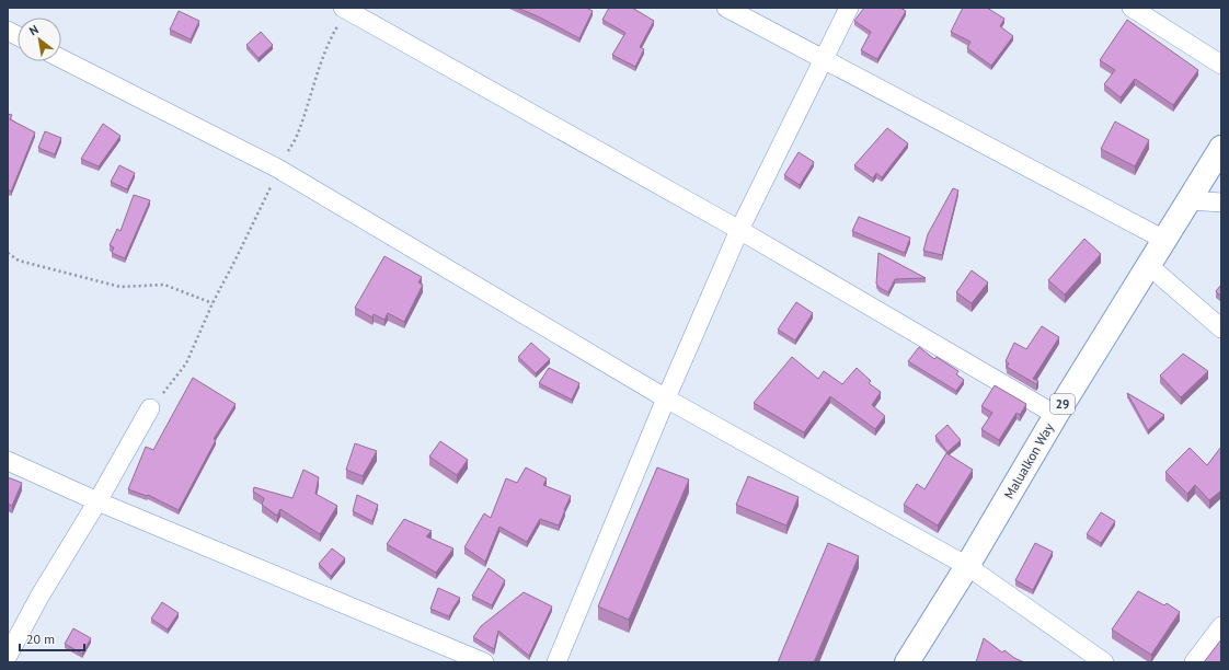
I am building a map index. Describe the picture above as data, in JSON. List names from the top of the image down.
{
  "streets": {
    "main road": ["29", "Malualkon Way"]
  },
  "scale_bar": "20 m",
  "north": "top left"
}
